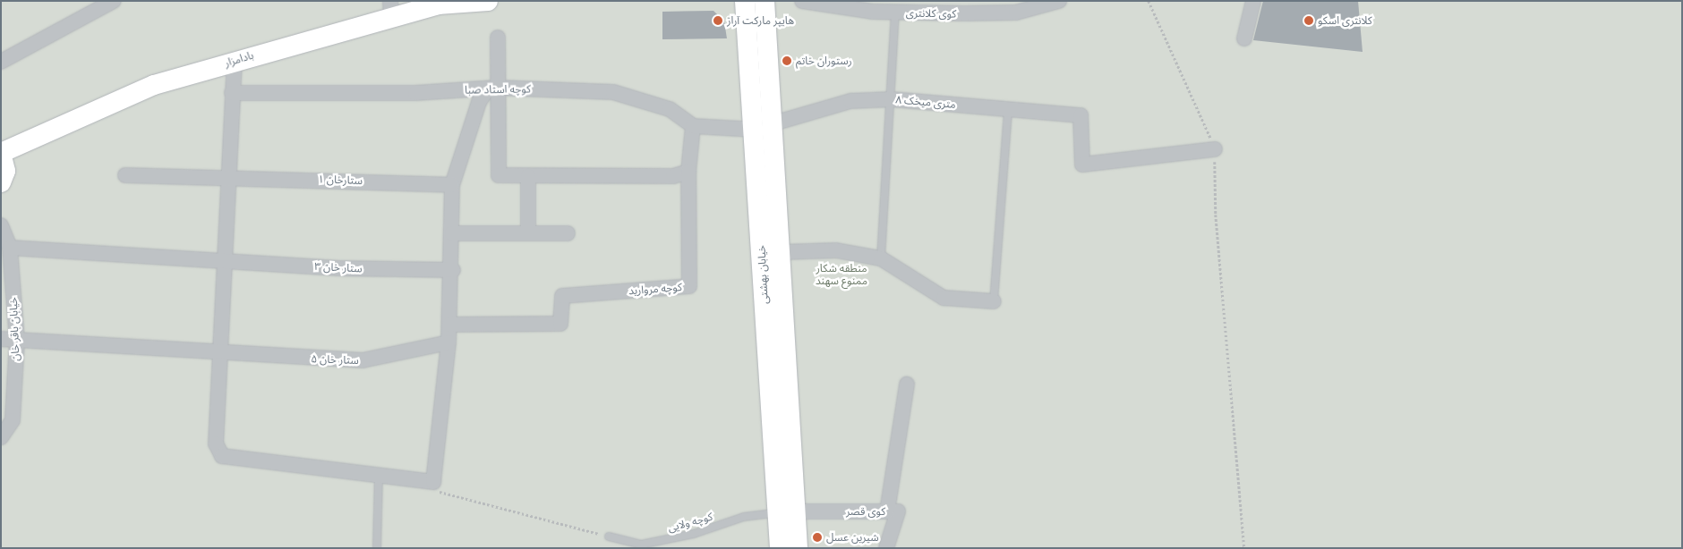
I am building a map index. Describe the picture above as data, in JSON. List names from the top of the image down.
{
  "streets": {
    "main road": ["بادامزار", "خیابان بهشتی"],
    "street": [
      "کوی کلانتری",
      "کوچه استاد صبا",
      "۸ متری میخک",
      "ستارخان ۱",
      "ستار خان ۳",
      "کوچه مروارید",
      "خیابان باقر خان",
      "ستار خان ۵",
      "کوی قصر"
    ],
    "lane": ["کوچه ولایی"]
  },
  "crossings": [
    ["۸ متری میخک", "خیابان بهشتی"],
    ["ستار خان ۳", "خیابان باقر خان"],
    ["خیابان بهشتی", "کوی قصر"],
    ["خیابان بهشتی", "کوچه ولایی"],
    ["خیابان باقر خان", "ستار خان ۵"],
    ["کوی قصر", "کوچه ولایی"]
  ],
  "parks": ["منطقه شکار ممنوع سهند"],
  "places": [
    "هایپر مارکت آراز",
    "کلانتری اسکو",
    "رستوران خاتم",
    "شیرین عسل"
  ]
}
